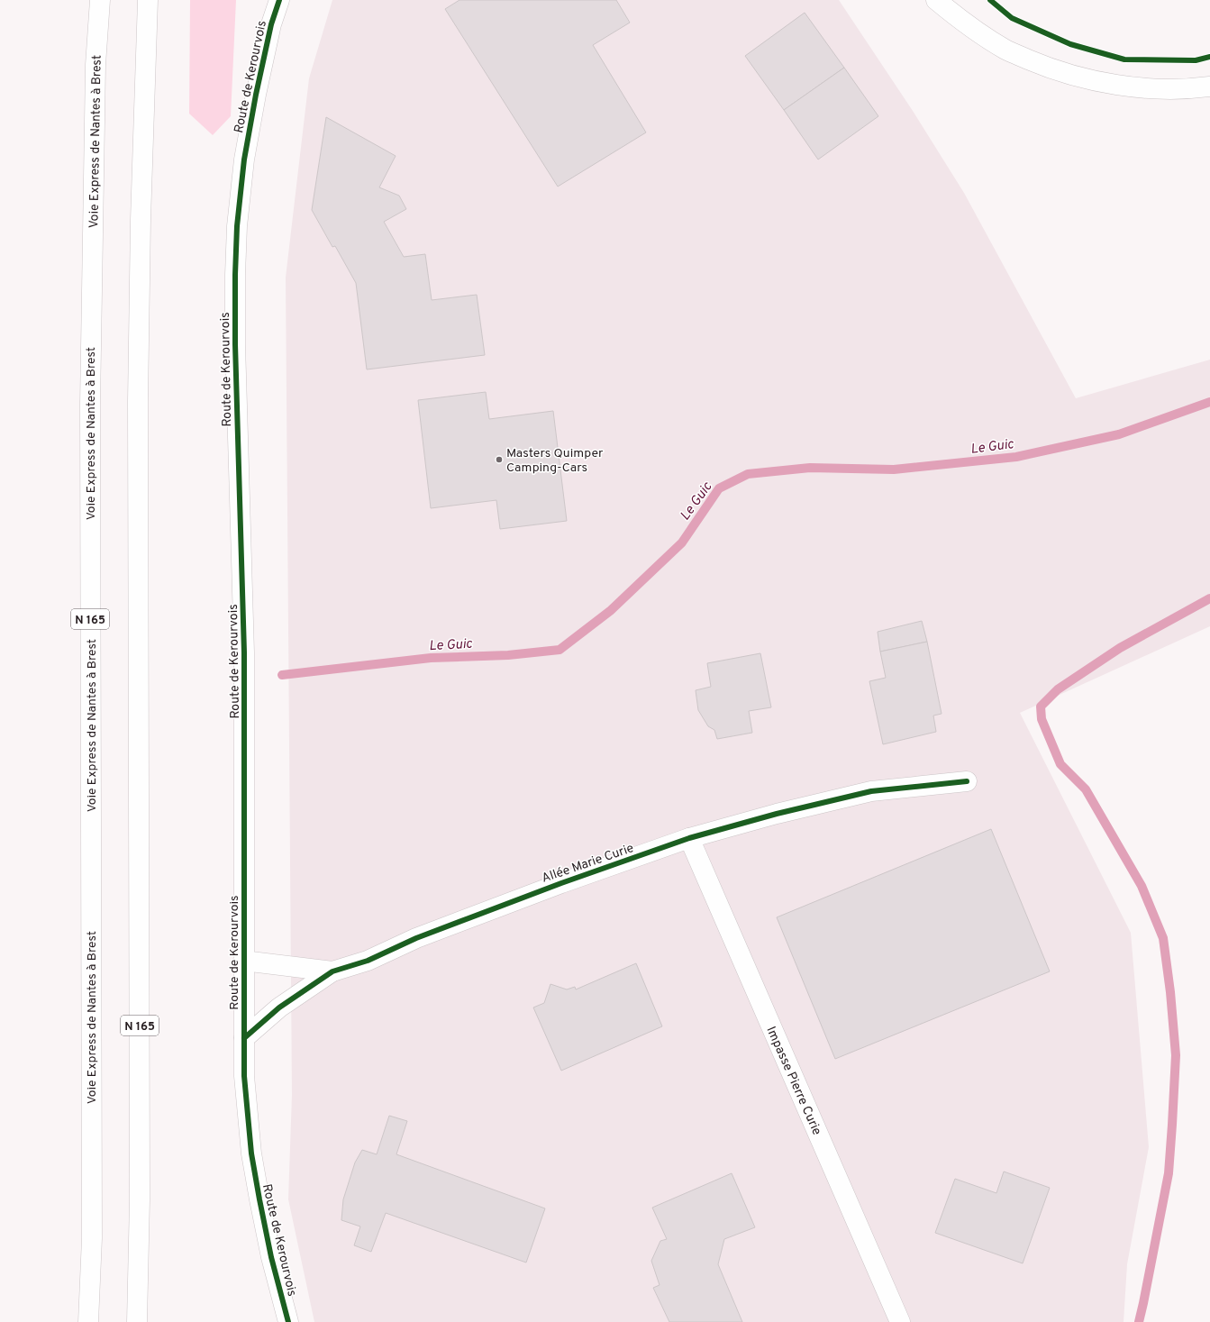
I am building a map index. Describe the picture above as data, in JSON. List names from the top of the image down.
{
  "streets": {
    "main road": [
      "Route de Kerourvois",
      "Voie Express de Nantes à Brest",
      "N 165",
      "Allée Marie Curie",
      "Impasse Pierre Curie"
    ]
  },
  "crossings": [
    ["Route de Kerourvois", "Allée Marie Curie"],
    ["Allée Marie Curie", "Impasse Pierre Curie"]
  ],
  "water": ["Le Guic"],
  "places": ["Masters Quimper Camping-Cars"]
}
